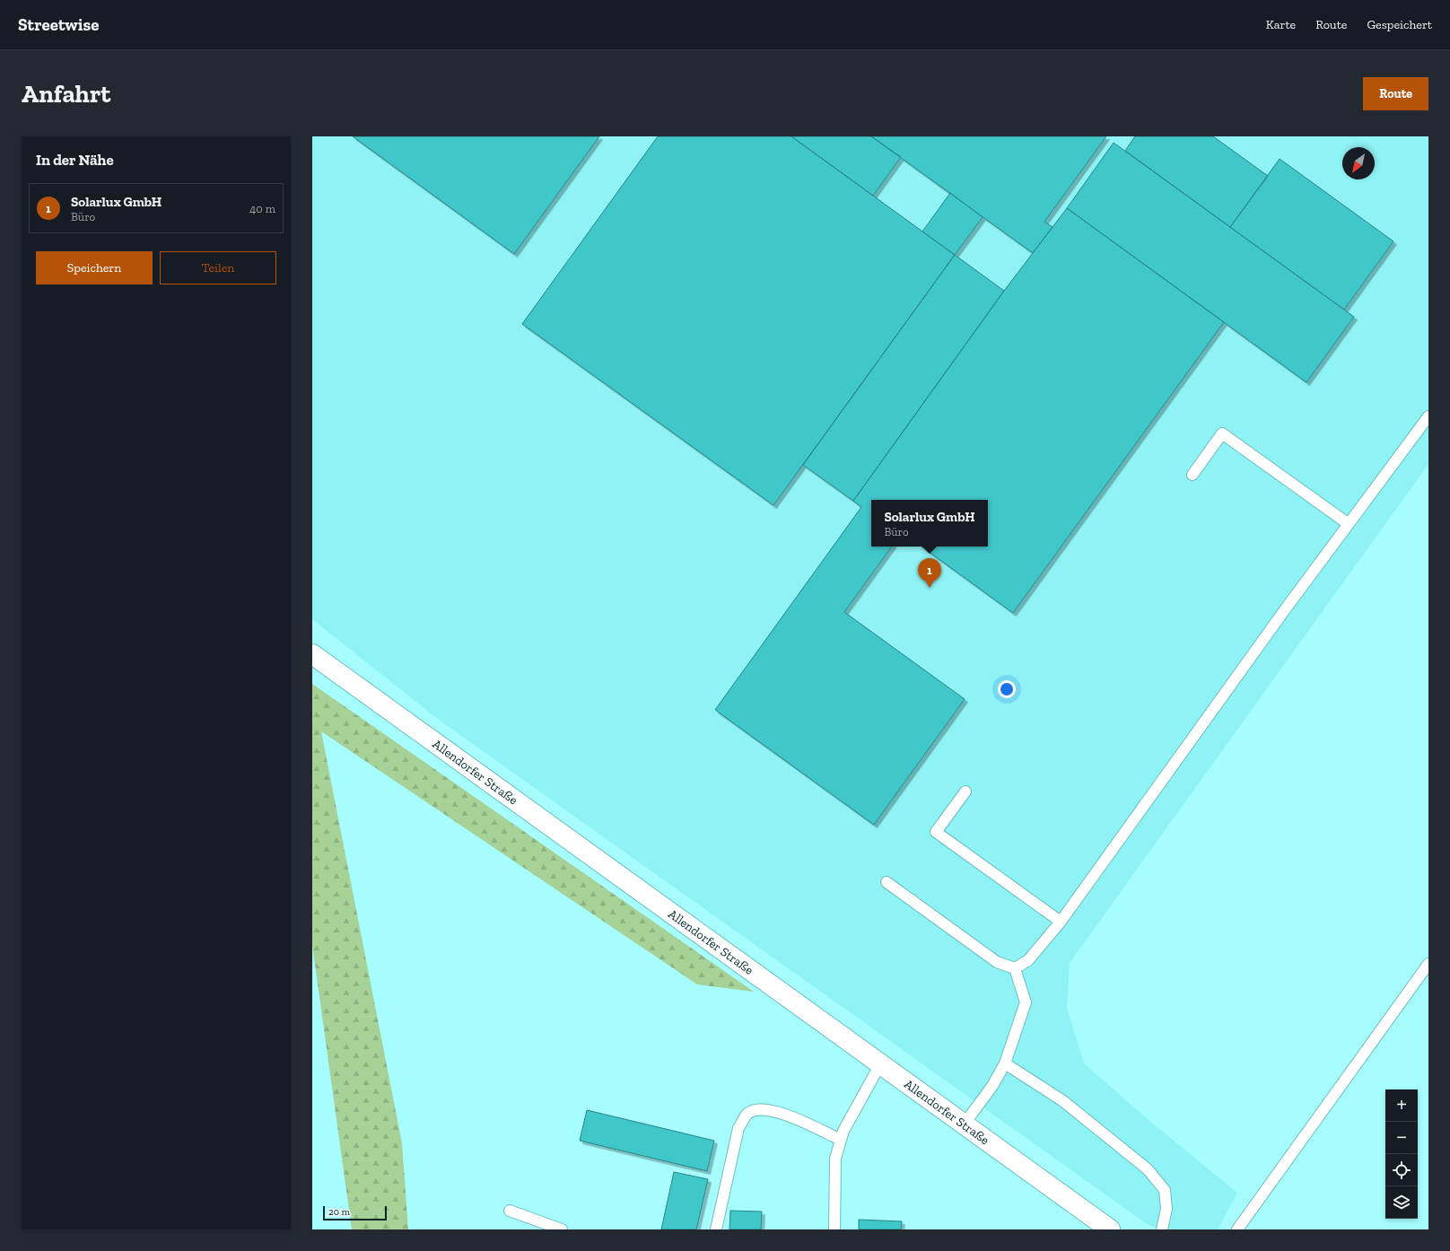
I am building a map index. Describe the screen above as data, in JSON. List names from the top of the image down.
{
  "streets": {
    "main road": ["Allendorfer Straße"]
  },
  "scale_bar": "20 m",
  "north": "bottom left",
  "page": {
    "header": "Streetwise",
    "nav": ["Karte", "Route", "Gespeichert"],
    "buttons": [
      "Route",
      ["Speichern", "Teilen"]
    ],
    "title": "Anfahrt",
    "heading": "In der Nähe",
    "list": [
      {
        "mark": "1",
        "name": "Solarlux GmbH",
        "note": "Büro",
        "value": "40 m"
      }
    ],
    "popup": ["Solarlux GmbH", "Büro"],
    "pins": "1",
    "map_buttons": ["+", "−"],
    "scale": "20 m"
  }
}
